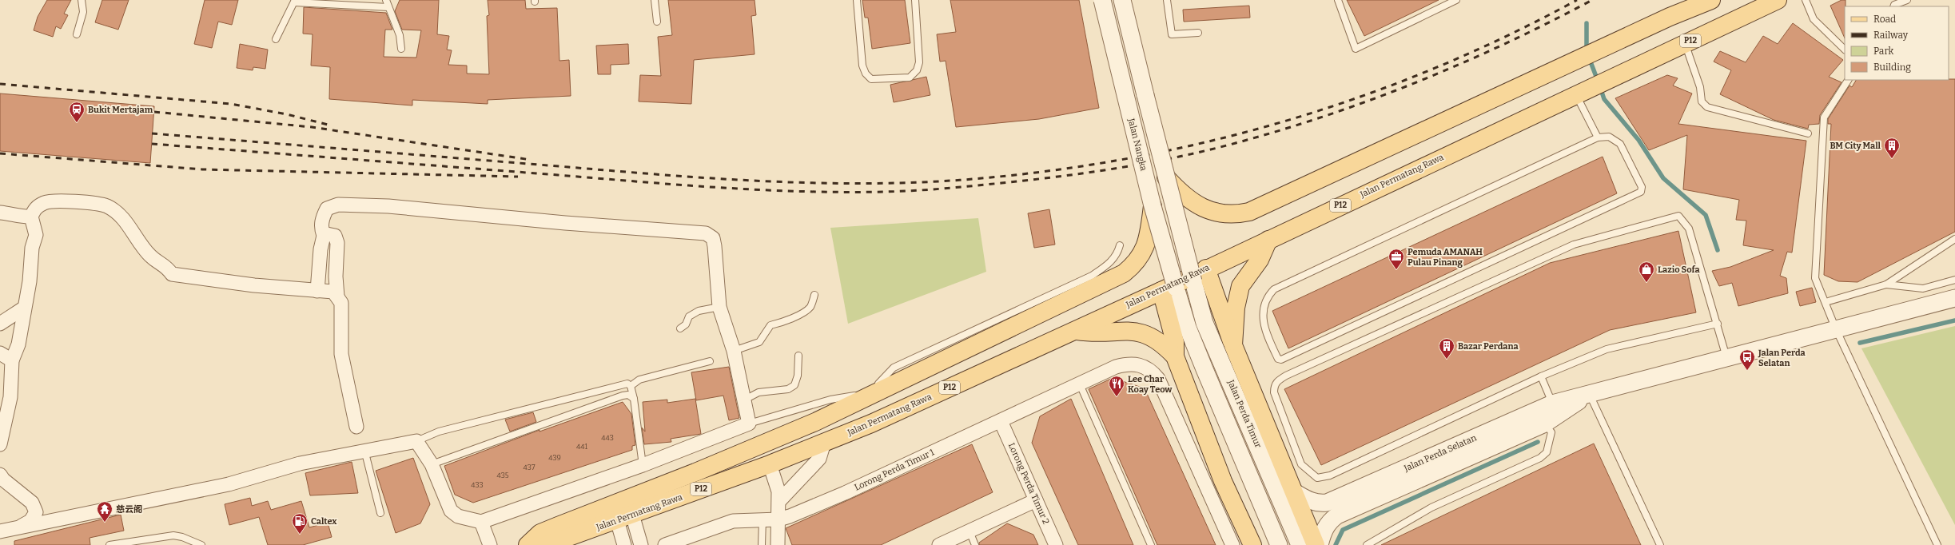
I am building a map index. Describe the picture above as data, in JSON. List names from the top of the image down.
{
  "streets": {
    "main road": ["P12", "Jalan Permatang Rawa"],
    "street": [
      "Jalan Nangka",
      "Jalan Perda Timur",
      "Jalan Perda Selatan",
      "Lorong Perda Timur 1",
      "Lorong Perda Timur 2"
    ]
  },
  "crossings": [
    ["Jalan Nangka", "Jalan Permatang Rawa"],
    ["Lorong Perda Timur 1", "Lorong Perda Timur 2"]
  ],
  "places": {
    "station": ["Bukit Mertajam"],
    "building": ["BM City Mall", "Bazar Perdana"],
    "office": ["Pemuda AMANAH Pulau Pinang"],
    "shop": ["Lazio Sofa"],
    "bus stop": ["Jalan Perda Selatan"],
    "restaurant": ["Lee Char Koay Teow"],
    "temple": ["慈云阁"],
    "fuel station": ["Caltex"]
  },
  "house_numbers": [
    "443",
    "441",
    "439",
    "437",
    "435",
    "433"
  ],
  "legend": [
    "Road",
    "Railway",
    "Park",
    "Building"
  ]
}
